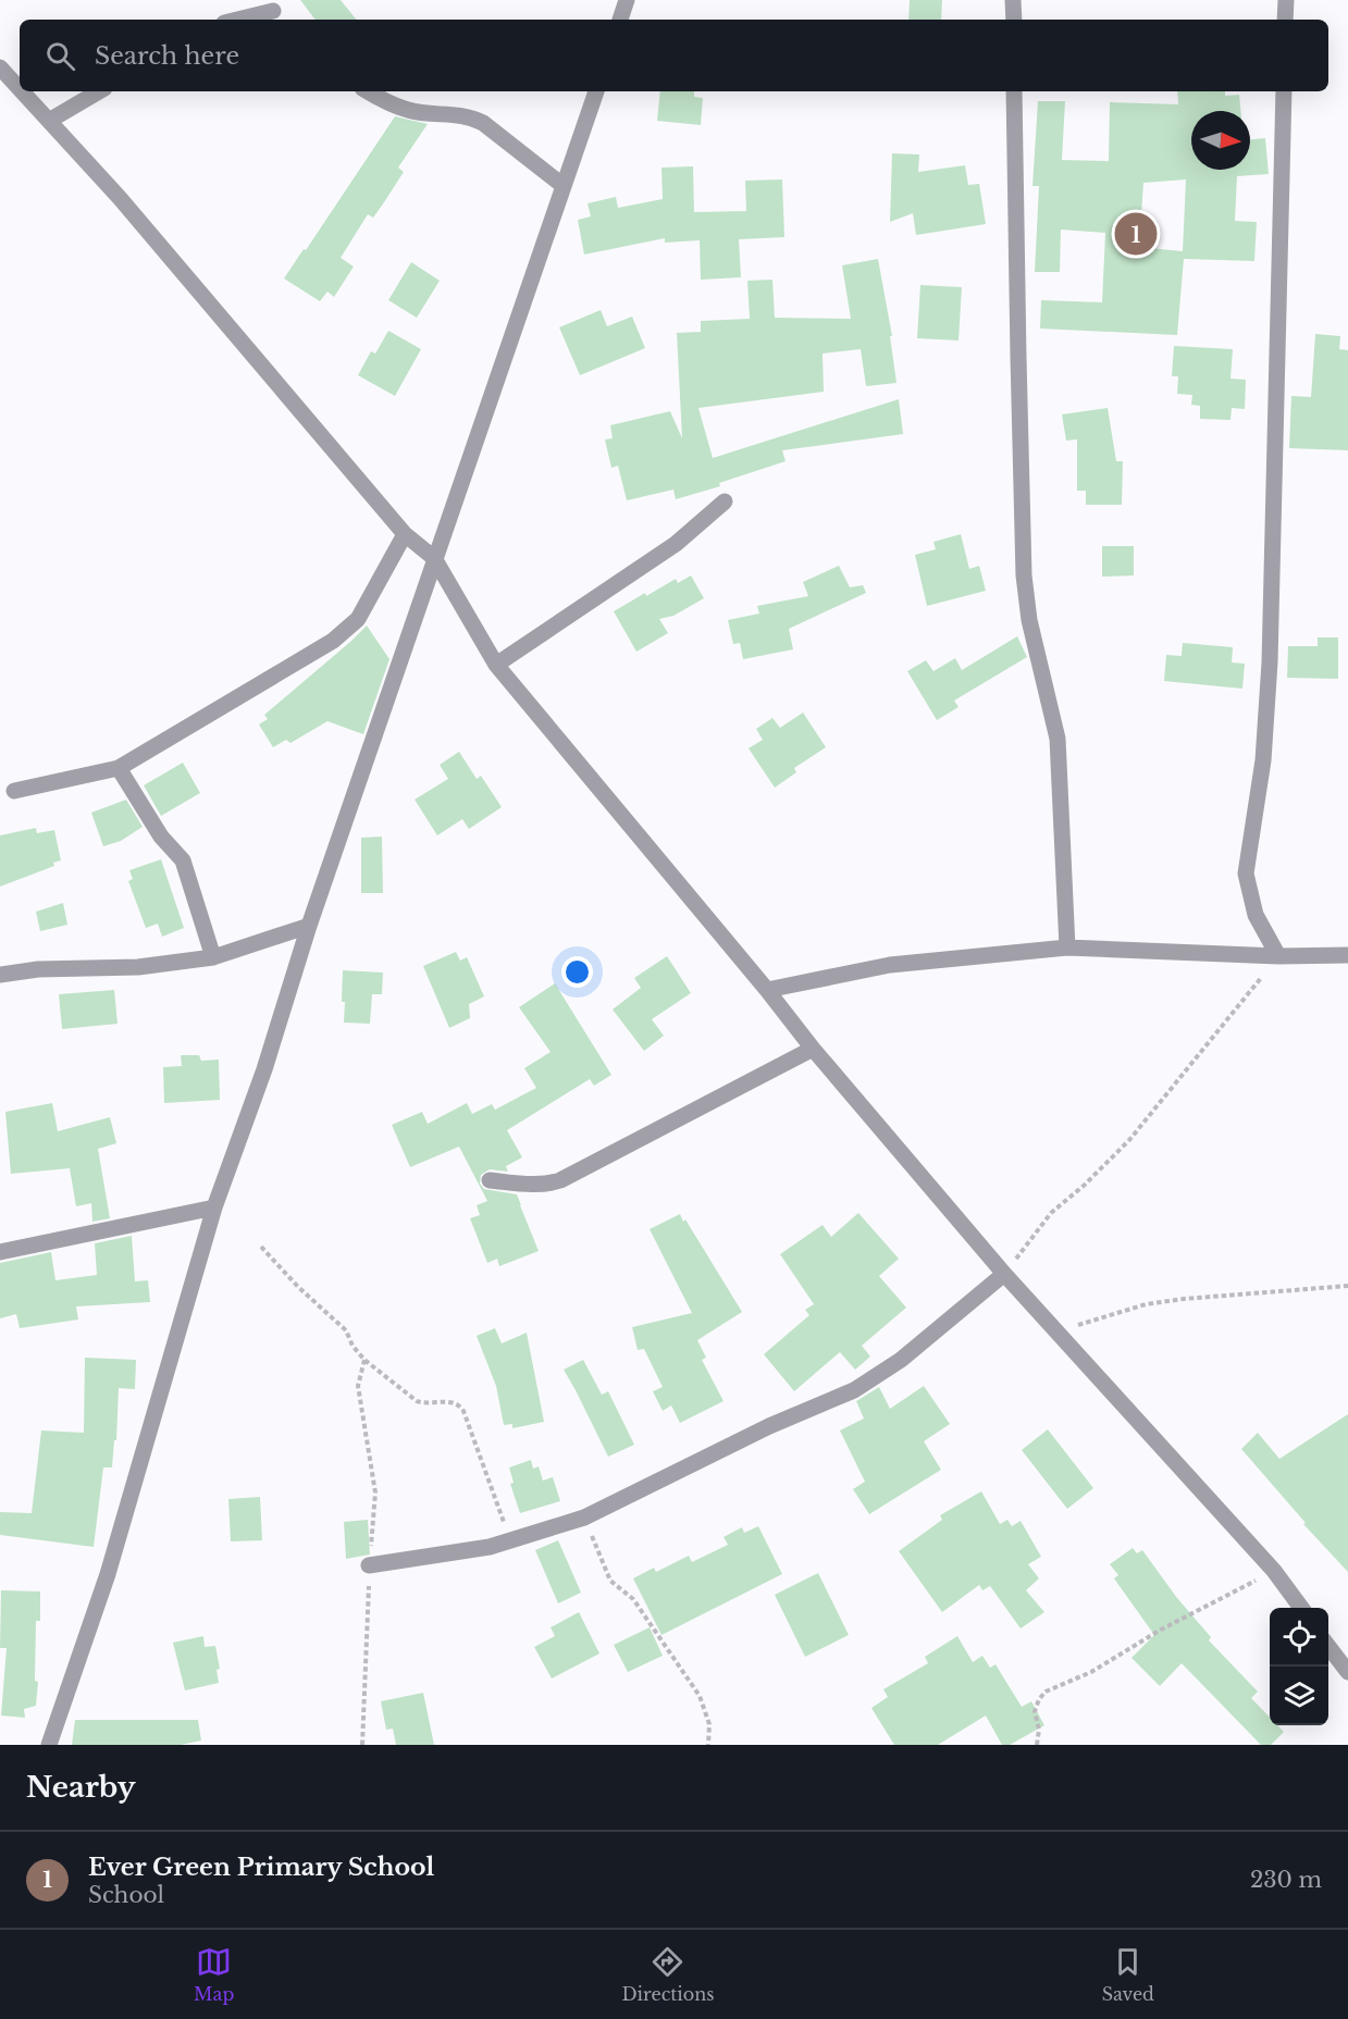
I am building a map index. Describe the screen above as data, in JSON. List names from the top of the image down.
{
  "north": "right",
  "page": {
    "search": "Search here",
    "pins": "1",
    "heading": "Nearby",
    "list": [
      {
        "mark": "1",
        "name": "Ever Green Primary School",
        "note": "School",
        "value": "230 m"
      }
    ],
    "nav": ["Map", "Directions", "Saved"]
  }
}
